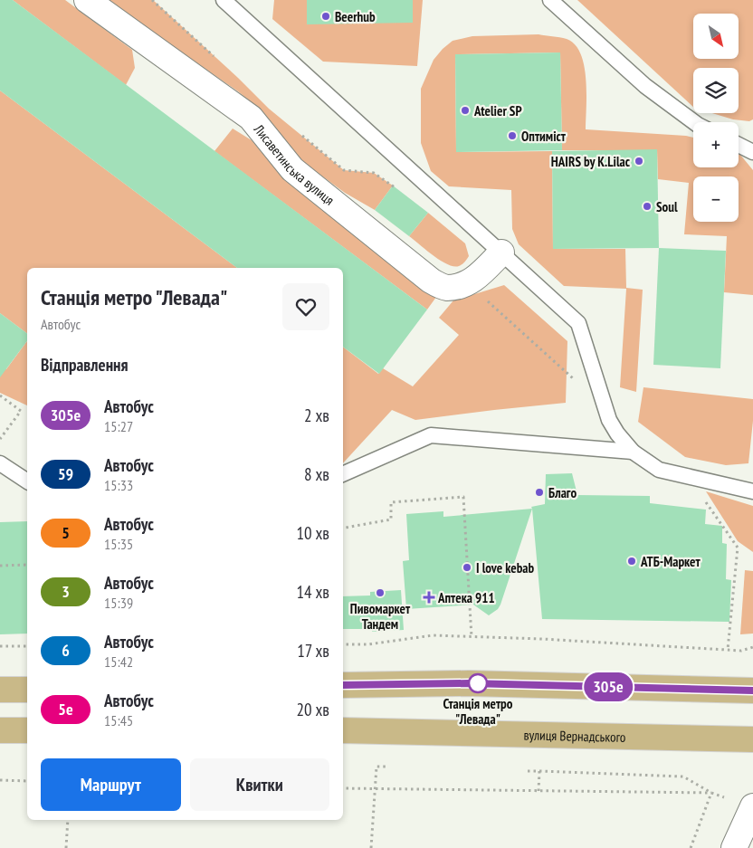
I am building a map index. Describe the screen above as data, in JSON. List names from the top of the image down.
{
  "streets": {
    "main road": ["вулиця Вернадського"],
    "street": ["Лисаветинська вулиця"]
  },
  "places": {
    "other": [
      "Beerhub",
      "Atelier SP",
      "Оптиміст",
      "HAIRS by K.Lilac",
      "Soul",
      "Благо",
      "АТБ-Маркет",
      "I love kebab",
      "Пивомаркет Тандем",
      "Станція метро \"Левада\""
    ],
    "health": ["Аптека 911"]
  },
  "lines": ["bus line 305e"],
  "north": "bottom right",
  "page": {
    "on_map": "305e",
    "map_buttons": ["+", "−"],
    "heading": [
      ["Станція метро \"Левада\"", "Автобус"],
      "Відправлення"
    ],
    "list": [
      {
        "mark": "305e",
        "name": "Автобус",
        "note": "15:27",
        "value": "2 хв"
      },
      {
        "mark": "59",
        "name": "Автобус",
        "note": "15:33",
        "value": "8 хв"
      },
      {
        "mark": "5",
        "name": "Автобус",
        "note": "15:35",
        "value": "10 хв"
      },
      {
        "mark": "3",
        "name": "Автобус",
        "note": "15:39",
        "value": "14 хв"
      },
      {
        "mark": "6",
        "name": "Автобус",
        "note": "15:42",
        "value": "17 хв"
      },
      {
        "mark": "5е",
        "name": "Автобус",
        "note": "15:45",
        "value": "20 хв"
      }
    ],
    "buttons": ["Маршрут", "Квитки"]
  }
}
